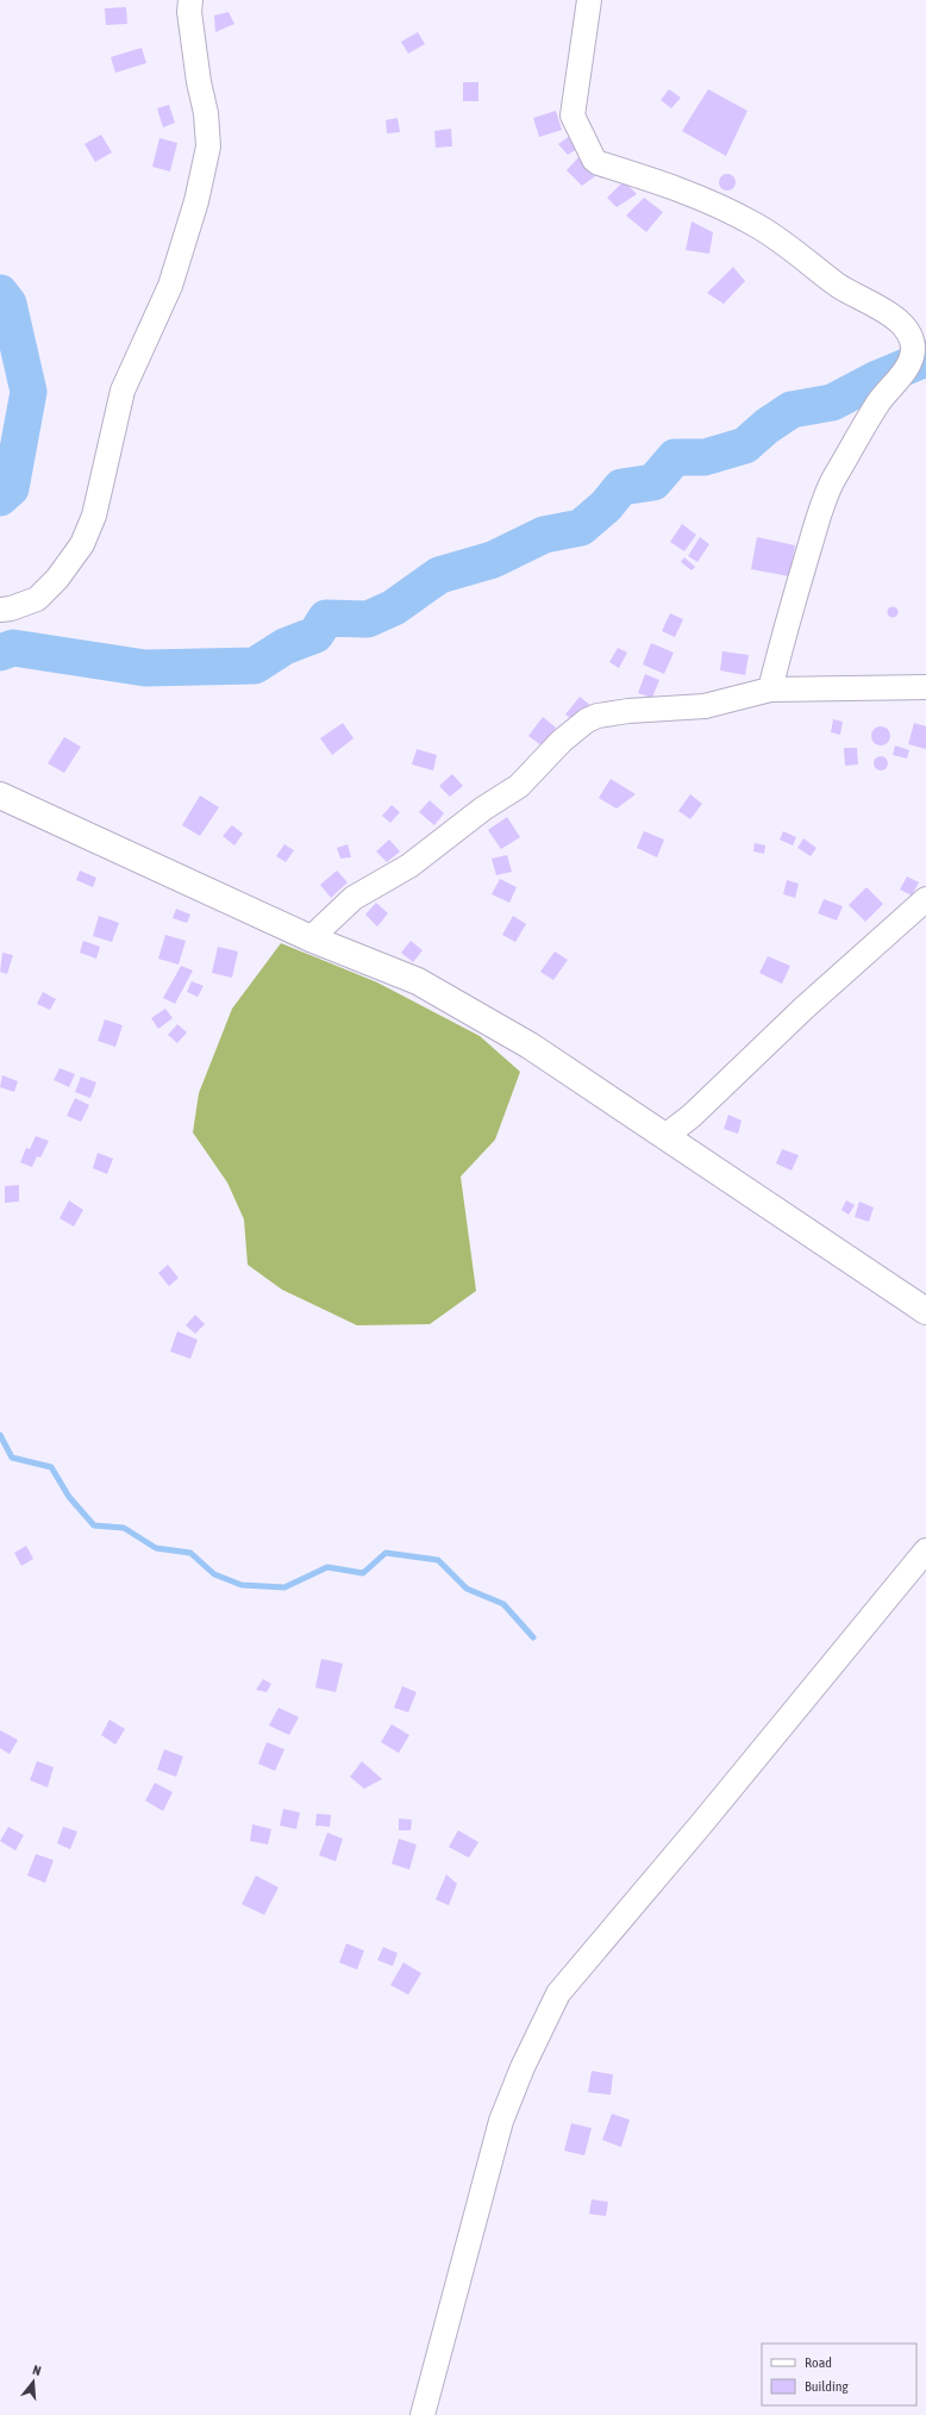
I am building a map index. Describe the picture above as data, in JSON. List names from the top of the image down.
{
  "legend": ["Road", "Building"],
  "north": "top"
}
